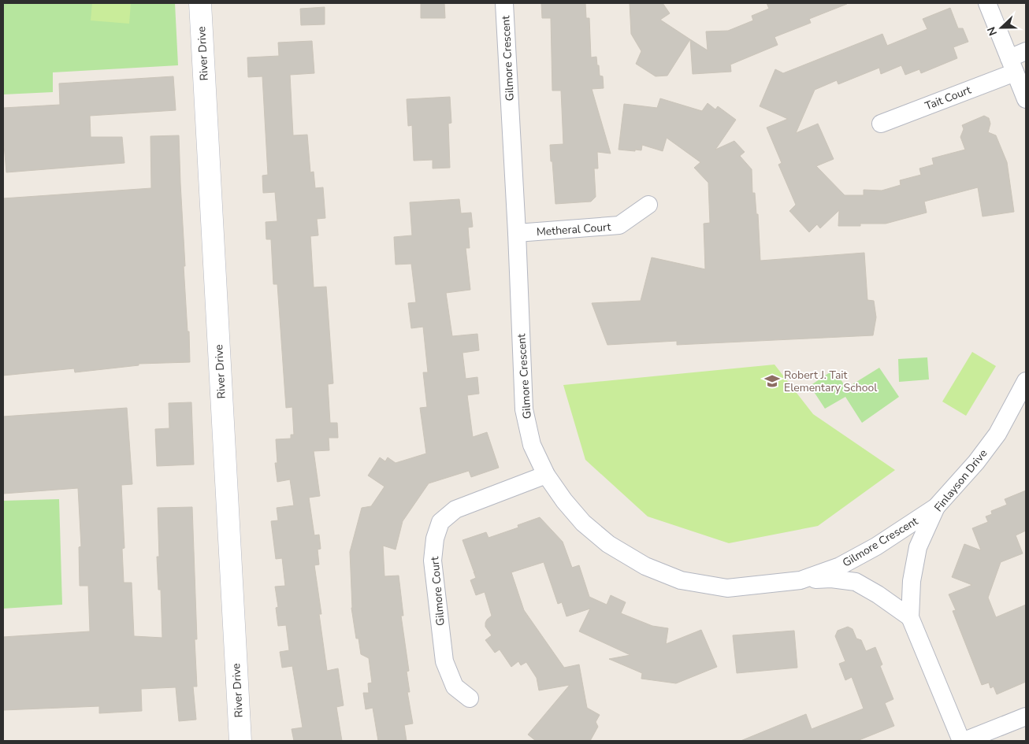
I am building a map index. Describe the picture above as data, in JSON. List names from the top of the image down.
{
  "streets": {
    "street": [
      "River Drive",
      "Gilmore Crescent",
      "Tait Court",
      "Metheral Court",
      "Finlayson Drive",
      "Gilmore Court"
    ]
  },
  "crossings": [
    ["Gilmore Crescent", "Metheral Court"],
    ["Gilmore Crescent", "Finlayson Drive"],
    ["Gilmore Crescent", "Gilmore Court"]
  ],
  "places": {
    "school or university": ["Robert J. Tait Elementary School"]
  },
  "north": "left"
}
